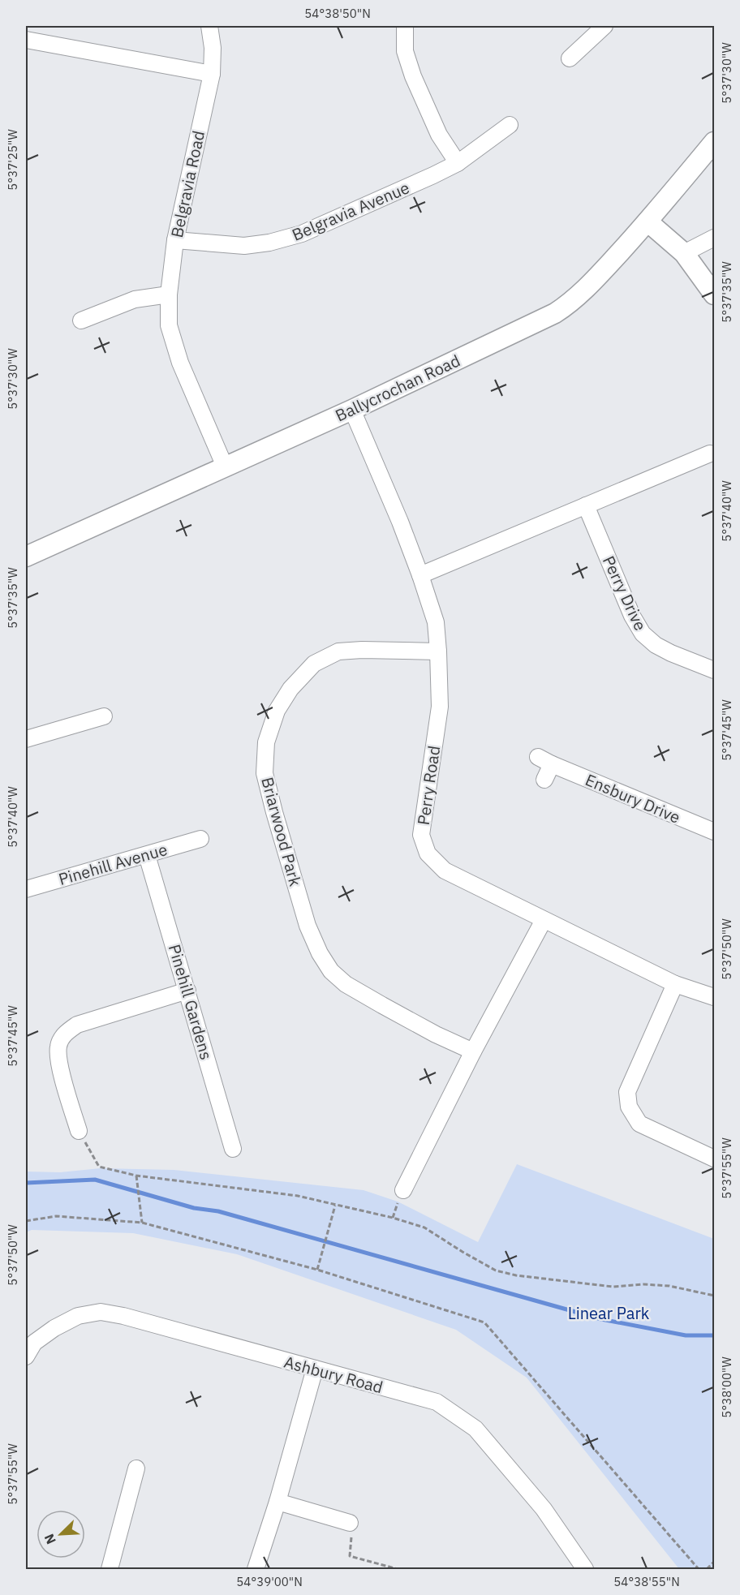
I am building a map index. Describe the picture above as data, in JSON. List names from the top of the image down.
{
  "streets": {
    "street": [
      "Belgravia Road",
      "Belgravia Avenue",
      "Ballycrochan Road",
      "Perry Drive",
      "Perry Road",
      "Ensbury Drive",
      "Briarwood Park",
      "Pinehill Avenue",
      "Pinehill Gardens",
      "Ashbury Road"
    ]
  },
  "crossings": [
    ["Belgravia Road", "Belgravia Avenue"],
    ["Belgravia Road", "Ballycrochan Road"],
    ["Ballycrochan Road", "Perry Road"],
    ["Perry Road", "Briarwood Park"],
    ["Pinehill Avenue", "Pinehill Gardens"]
  ],
  "parks": ["Linear Park"],
  "north": "bottom left",
  "coordinates": [
    "54°38'50\"N",
    "5°37'30\"W",
    "5°37'25\"W",
    "5°37'35\"W",
    "5°37'40\"W",
    "5°37'45\"W",
    "5°37'50\"W",
    "5°37'55\"W",
    "5°38'00\"W",
    "54°39'00\"N",
    "54°38'55\"N"
  ]
}
